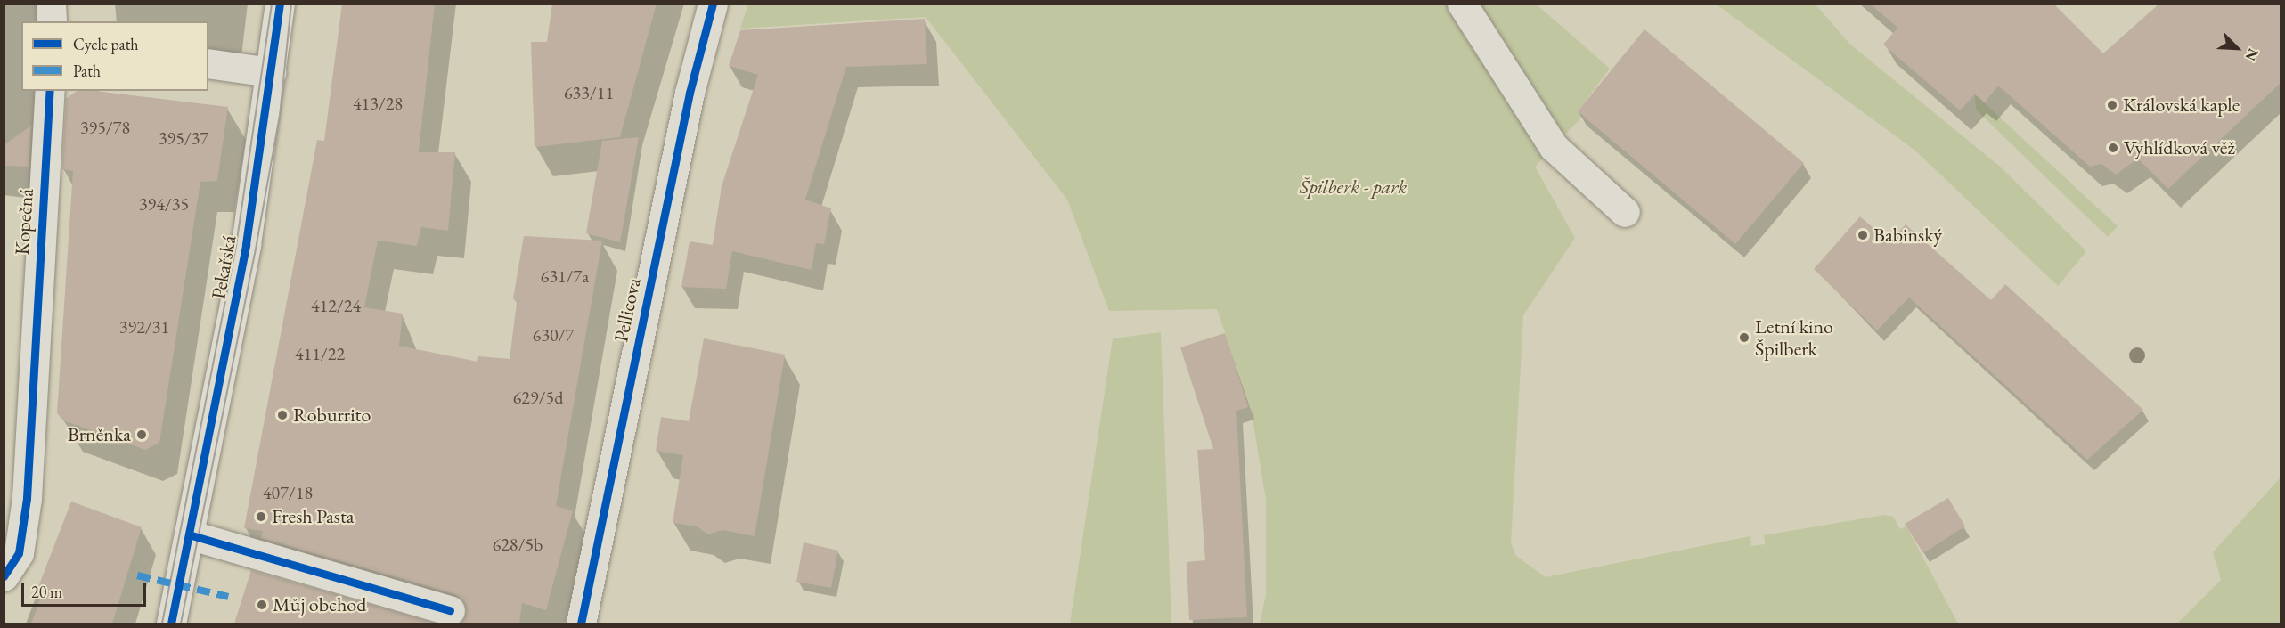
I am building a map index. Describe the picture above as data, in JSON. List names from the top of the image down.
{
  "streets": {
    "street": ["Kopečná", "Pekařská", "Pellicova"]
  },
  "parks": ["Špilberk - park"],
  "places": [
    "Královská kaple",
    "Vyhlídková věž",
    "Babinský",
    "Letní kino Špilberk",
    "Roburrito",
    "Brněnka",
    "Fresh Pasta",
    "Můj obchod"
  ],
  "house_numbers": [
    "633/11",
    "413/28",
    "395/78",
    "395/37",
    "394/35",
    "631/7a",
    "412/24",
    "392/31",
    "630/7",
    "411/22",
    "629/5d",
    "407/18",
    "628/5b"
  ],
  "legend": ["Cycle path", "Path"],
  "scale_bar": "20 m",
  "north": "bottom right"
}
